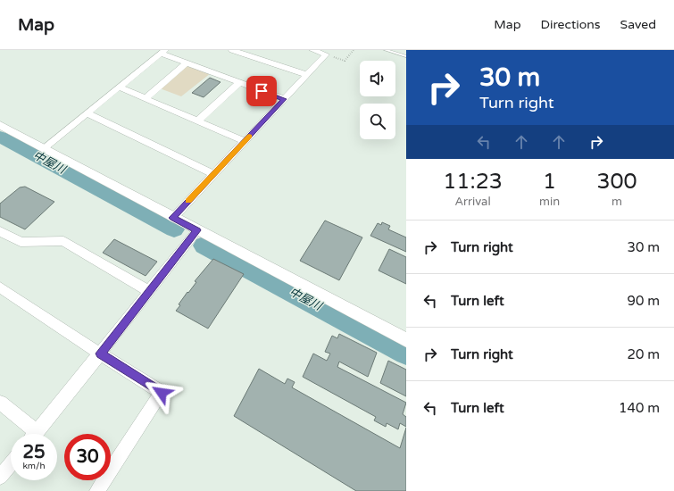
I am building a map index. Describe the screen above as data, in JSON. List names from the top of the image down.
{
  "water": ["中屋川"],
  "page": {
    "header": "Map",
    "nav": ["Map", "Directions", "Saved"],
    "turn": ["30 m", "Turn right"],
    "eta": [
      "11:23",
      "Arrival",
      "1",
      "min",
      "300",
      "m"
    ],
    "list": [
      {
        "name": "Turn right",
        "value": "30 m"
      },
      {
        "name": "Turn left",
        "value": "90 m"
      },
      {
        "name": "Turn right",
        "value": "20 m"
      },
      {
        "name": "Turn left",
        "value": "140 m"
      }
    ],
    "speed": "25 km/h",
    "limit": "30"
  }
}
